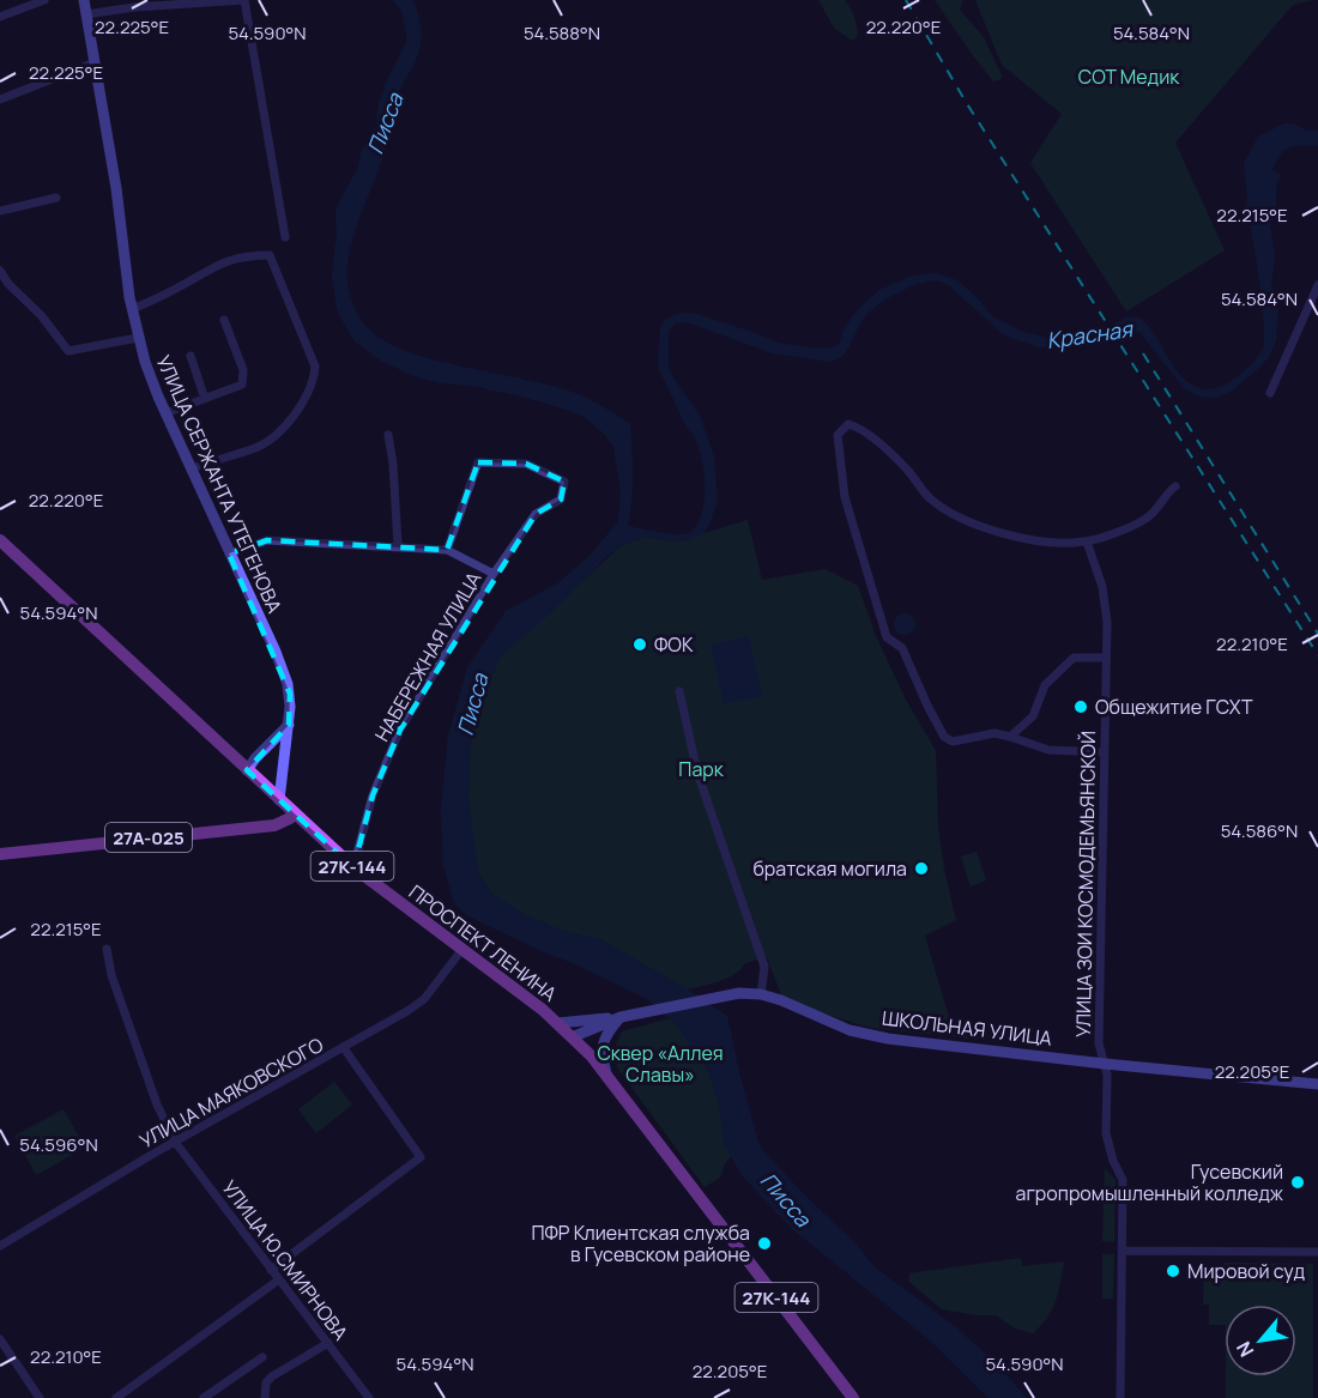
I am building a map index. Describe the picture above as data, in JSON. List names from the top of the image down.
{
  "streets": {
    "main road": [
      "УЛИЦА СЕРЖАНТА УТЕГЕНОВА",
      "27А-025",
      "27К-144",
      "ПРОСПЕКТ ЛЕНИНА",
      "ШКОЛЬНАЯ УЛИЦА"
    ],
    "street": [
      "НАБЕРЕЖНАЯ УЛИЦА",
      "УЛИЦА ЗОИ КОСМОДЕМЬЯНСКОЙ",
      "УЛИЦА МАЯКОВСКОГО",
      "УЛИЦА Ю.СМИРНОВА"
    ]
  },
  "crossings": [
    ["УЛИЦА СЕРЖАНТА УТЕГЕНОВА", "ПРОСПЕКТ ЛЕНИНА"],
    ["НАБЕРЕЖНАЯ УЛИЦА", "ПРОСПЕКТ ЛЕНИНА"],
    ["27А-025", "ПРОСПЕКТ ЛЕНИНА"],
    ["УЛИЦА ЗОИ КОСМОДЕМЬЯНСКОЙ", "ШКОЛЬНАЯ УЛИЦА"],
    ["ПРОСПЕКТ ЛЕНИНА", "ШКОЛЬНАЯ УЛИЦА"],
    ["ПРОСПЕКТ ЛЕНИНА", "УЛИЦА МАЯКОВСКОГО"],
    ["УЛИЦА МАЯКОВСКОГО", "УЛИЦА Ю.СМИРНОВА"]
  ],
  "water": ["Писса", "Красная"],
  "parks": ["СОТ Медик", "Парк", "Сквер «Аллея Славы»"],
  "places": [
    "ФОК",
    "Общежитие ГСХТ",
    "братская могила",
    "Гусевский агропромышленный колледж",
    "ПФР Клиентская служба в Гусевском районе",
    "Мировой суд"
  ],
  "north": "bottom left",
  "coordinates": [
    "22.220°E",
    "22.225°E",
    "54.590°N",
    "54.588°N",
    "54.584°N",
    "22.215°E",
    "54.594°N",
    "22.210°E",
    "54.586°N",
    "22.205°E",
    "54.596°N"
  ]
}
